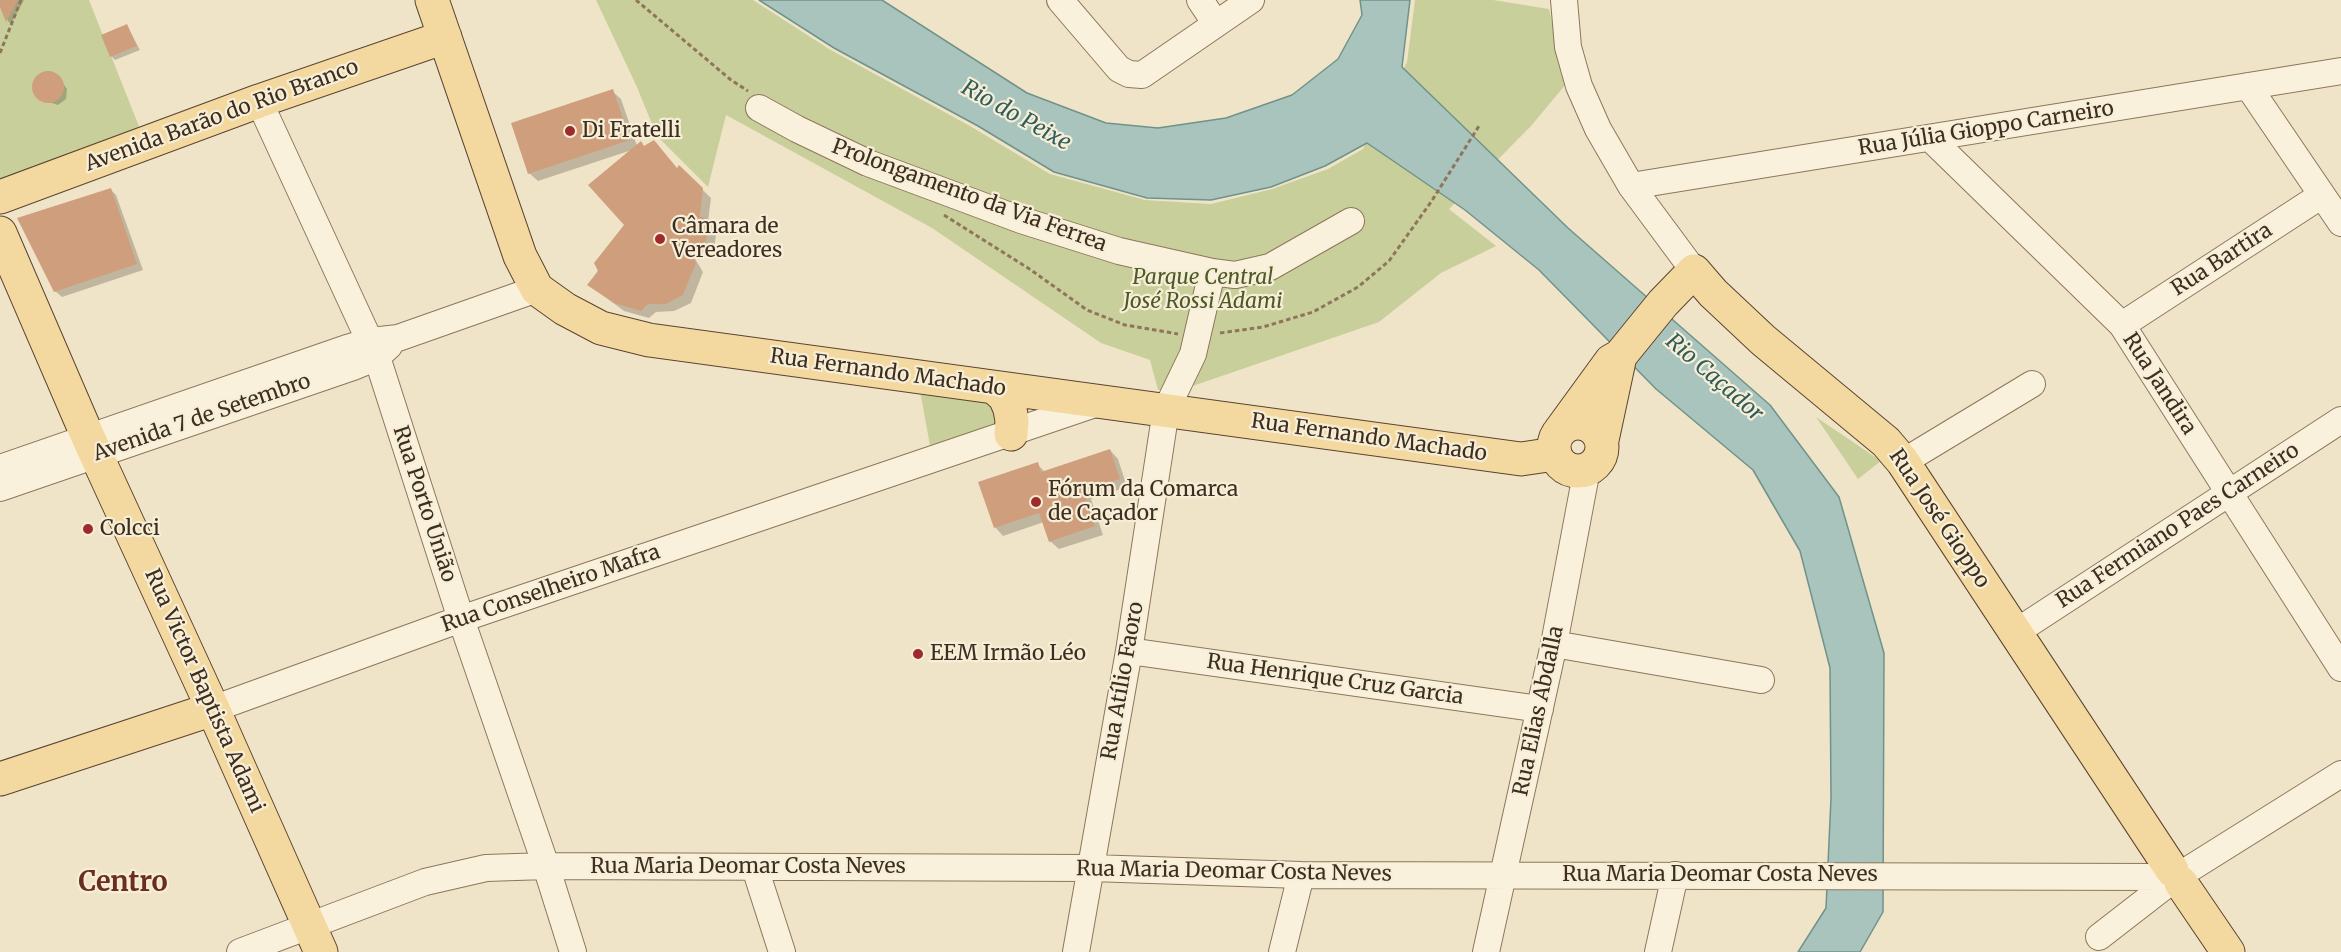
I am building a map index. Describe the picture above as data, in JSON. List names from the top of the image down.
{
  "streets": {
    "main road": [
      "Avenida Barão do Rio Branco",
      "Rua Fernando Machado",
      "Rua José Gioppo",
      "Rua Conselheiro Mafra",
      "Rua Victor Baptista Adami"
    ],
    "street": [
      "Rua Júlia Gioppo Carneiro",
      "Prolongamento da Via Ferrea",
      "Rua Bartira",
      "Rua Jandira",
      "Avenida 7 de Setembro",
      "Rua Porto União",
      "Rua Fermiano Paes Carneiro",
      "Rua Henrique Cruz Garcia",
      "Rua Atílio Faoro",
      "Rua Elias Abdalla",
      "Rua Maria Deomar Costa Neves"
    ]
  },
  "crossings": [
    ["Avenida Barão do Rio Branco", "Rua Fernando Machado"],
    ["Avenida Barão do Rio Branco", "Rua Porto União"],
    ["Rua Júlia Gioppo Carneiro", "Rua Jandira"],
    ["Rua Júlia Gioppo Carneiro", "Rua José Gioppo"],
    ["Prolongamento da Via Ferrea", "Rua Atílio Faoro"],
    ["Rua Bartira", "Rua Jandira"],
    ["Rua Fernando Machado", "Avenida 7 de Setembro"],
    ["Rua Fernando Machado", "Rua Conselheiro Mafra"],
    ["Rua Fernando Machado", "Rua Atílio Faoro"],
    ["Rua Fernando Machado", "Rua Elias Abdalla"],
    ["Rua Jandira", "Rua Fermiano Paes Carneiro"],
    ["Avenida 7 de Setembro", "Rua Porto União"],
    ["Avenida 7 de Setembro", "Rua Victor Baptista Adami"],
    ["Rua Porto União", "Rua Conselheiro Mafra"],
    ["Rua Porto União", "Rua Maria Deomar Costa Neves"],
    ["Rua José Gioppo", "Rua Fermiano Paes Carneiro"],
    ["Rua José Gioppo", "Rua Maria Deomar Costa Neves"],
    ["Rua Conselheiro Mafra", "Rua Victor Baptista Adami"],
    ["Rua Henrique Cruz Garcia", "Rua Atílio Faoro"],
    ["Rua Henrique Cruz Garcia", "Rua Elias Abdalla"],
    ["Rua Atílio Faoro", "Rua Maria Deomar Costa Neves"],
    ["Rua Victor Baptista Adami", "Rua Maria Deomar Costa Neves"],
    ["Rua Elias Abdalla", "Rua Maria Deomar Costa Neves"]
  ],
  "districts": ["Centro"],
  "water": ["Rio do Peixe", "Rio Caçador"],
  "parks": ["Parque Central José Rossi Adami"],
  "places": [
    "Di Fratelli",
    "Câmara de Vereadores",
    "Fórum da Comarca de Caçador",
    "Colcci",
    "EEM Irmão Léo"
  ]
}
